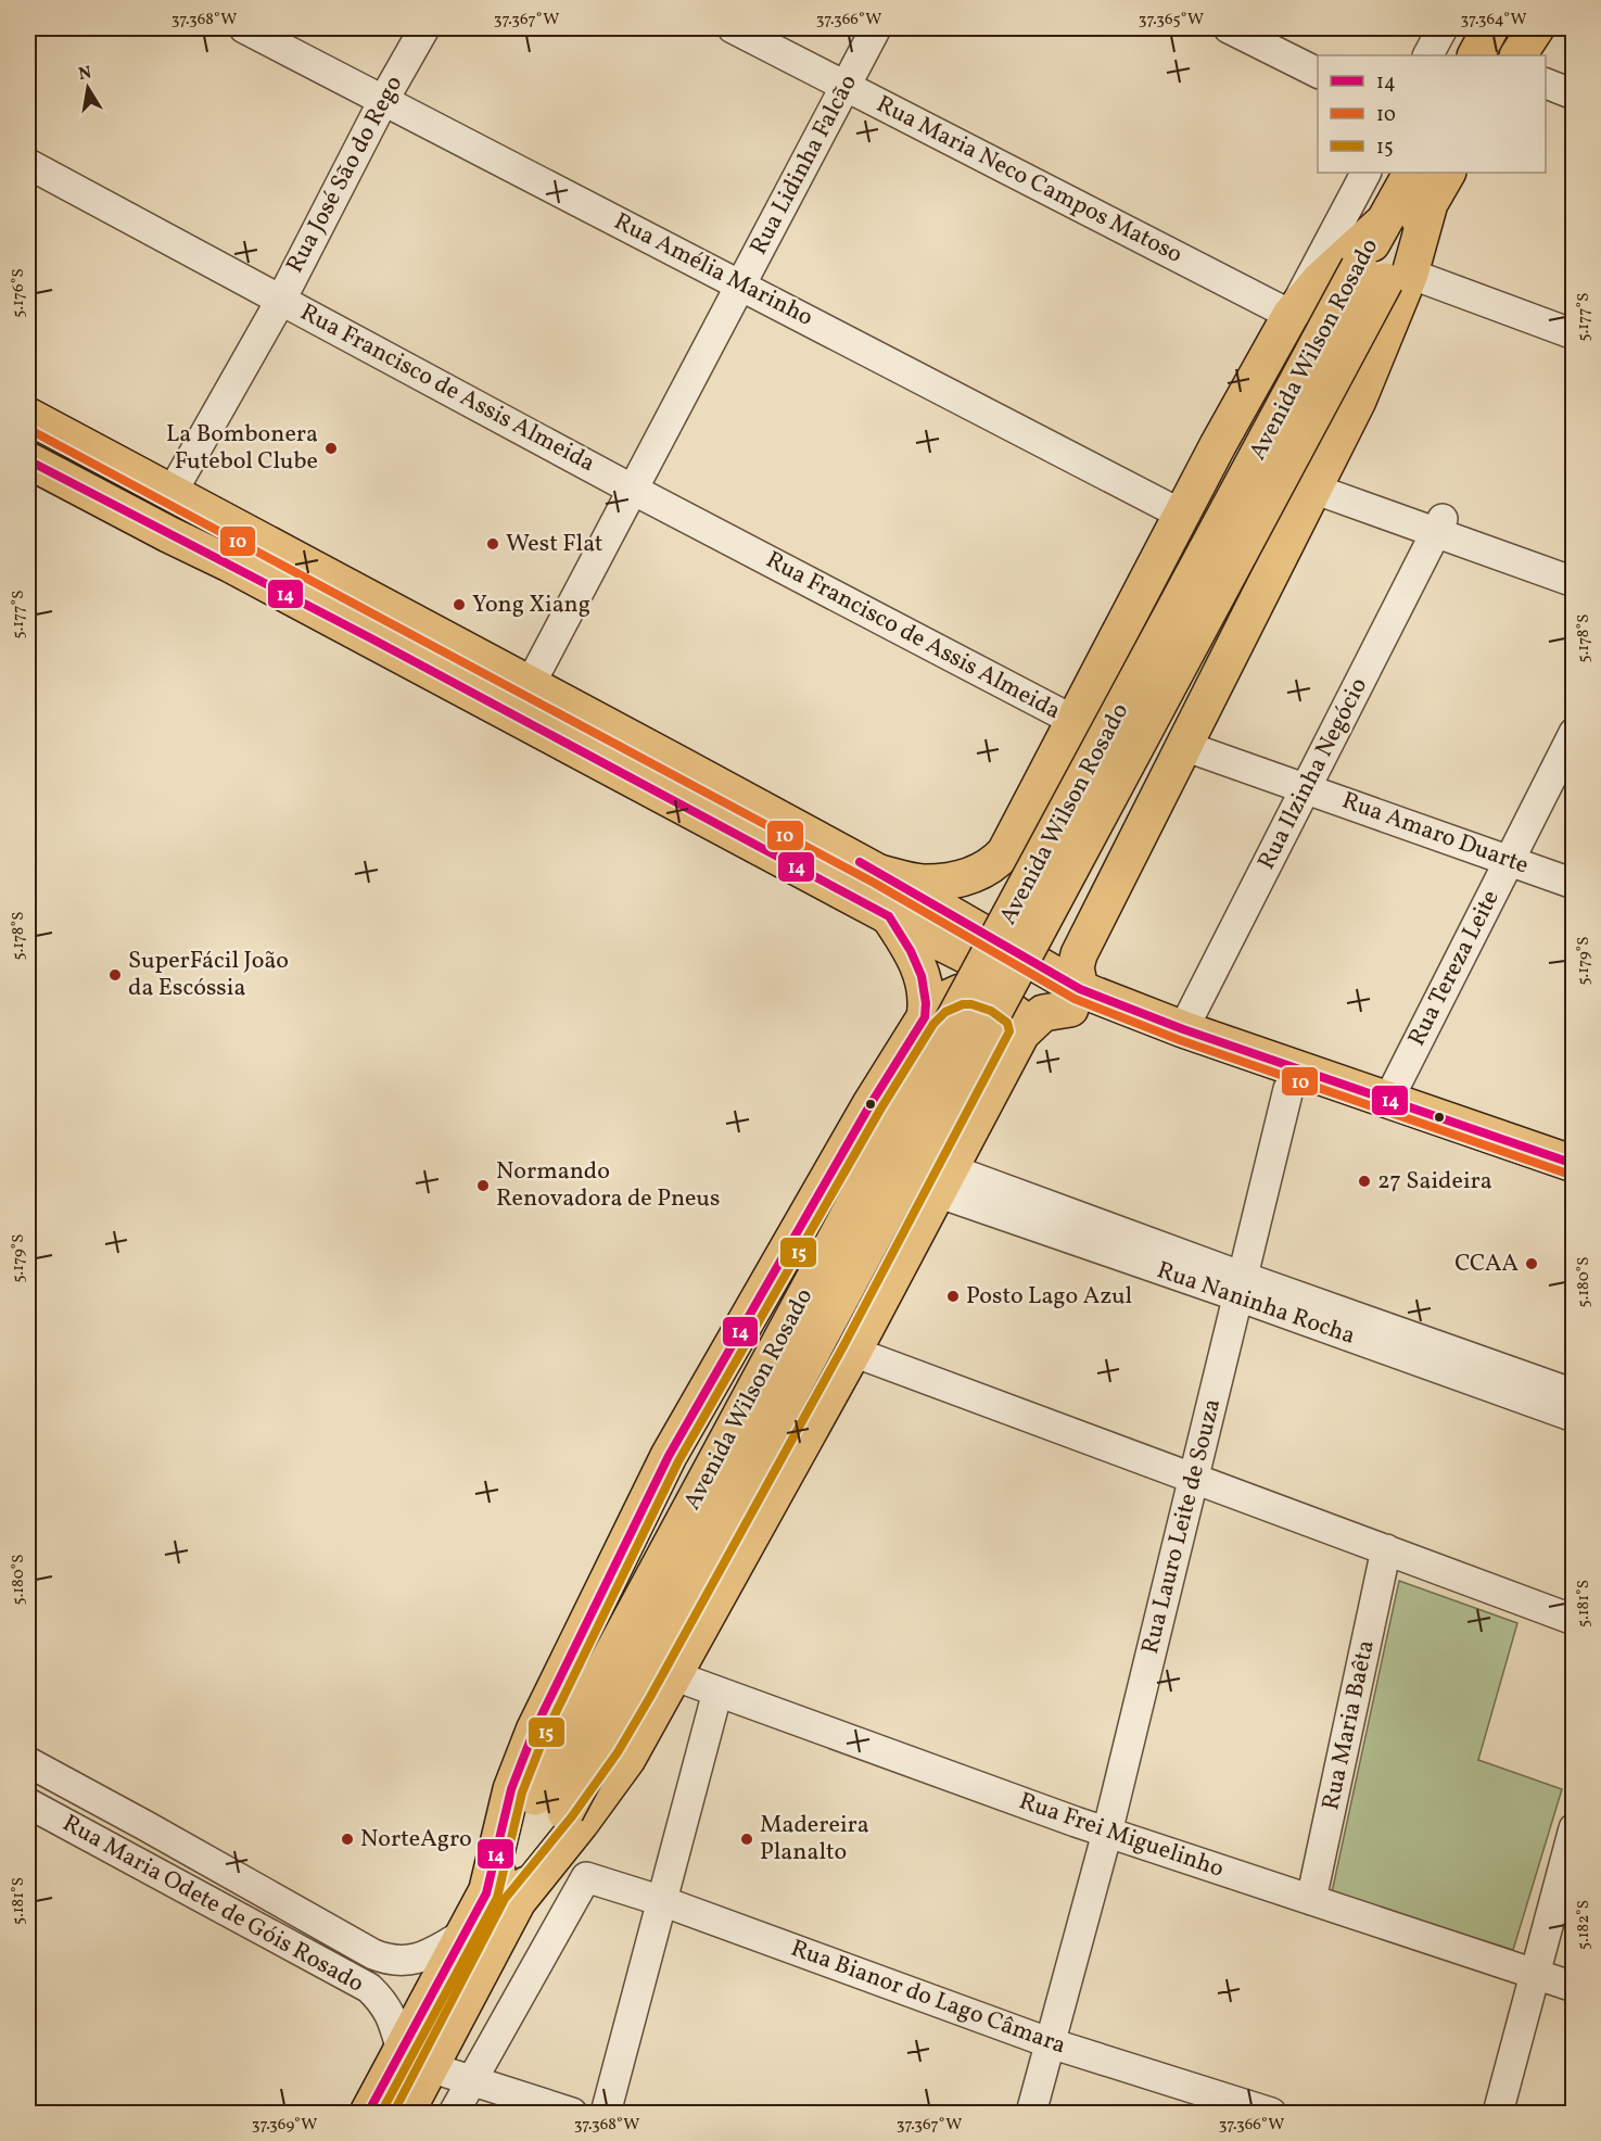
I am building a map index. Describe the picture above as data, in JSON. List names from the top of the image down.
{
  "streets": {
    "main road": ["Avenida Wilson Rosado"],
    "street": [
      "Rua Lidinha Falcão",
      "Rua José São do Rego",
      "Rua Maria Neco Campos Matoso",
      "Rua Amélia Marinho",
      "Rua Francisco de Assis Almeida",
      "Rua Ilzinha Negócio",
      "Rua Amaro Duarte",
      "Rua Tereza Leite",
      "Rua Naninha Rocha",
      "Rua Lauro Leite de Souza",
      "Rua Maria Baêta",
      "Rua Frei Miguelinho",
      "Rua Maria Odete de Góis Rosado",
      "Rua Bianor do Lago Câmara"
    ]
  },
  "crossings": [
    ["Rua Lidinha Falcão", "Rua Maria Neco Campos Matoso"],
    ["Rua Lidinha Falcão", "Rua Amélia Marinho"],
    ["Rua Lidinha Falcão", "Rua Francisco de Assis Almeida"],
    ["Rua José São do Rego", "Rua Amélia Marinho"],
    ["Rua José São do Rego", "Rua Francisco de Assis Almeida"],
    ["Avenida Wilson Rosado", "Rua Maria Odete de Góis Rosado"],
    ["Rua Ilzinha Negócio", "Rua Amaro Duarte"],
    ["Rua Amaro Duarte", "Rua Tereza Leite"],
    ["Rua Naninha Rocha", "Rua Lauro Leite de Souza"],
    ["Rua Lauro Leite de Souza", "Rua Frei Miguelinho"],
    ["Rua Lauro Leite de Souza", "Rua Bianor do Lago Câmara"],
    ["Rua Maria Baêta", "Rua Frei Miguelinho"]
  ],
  "places": [
    "La Bombonera Futebol Clube",
    "West Flat",
    "Yong Xiang",
    "SuperFácil João da Escóssia",
    "27 Saideira",
    "Normando Renovadora de Pneus",
    "CCAA",
    "Posto Lago Azul",
    "NorteAgro",
    "Madereira Planalto"
  ],
  "lines": ["transit line 10", "transit line 14", "transit line 15"],
  "legend": ["14", "10", "15"],
  "north": "top",
  "coordinates": [
    "37.368°W",
    "37.367°W",
    "37.366°W",
    "37.365°W",
    "37.364°W",
    "5.176°S",
    "5.177°S",
    "5.178°S",
    "5.179°S",
    "5.180°S",
    "5.181°S",
    "5.182°S",
    "37.369°W"
  ]
}
